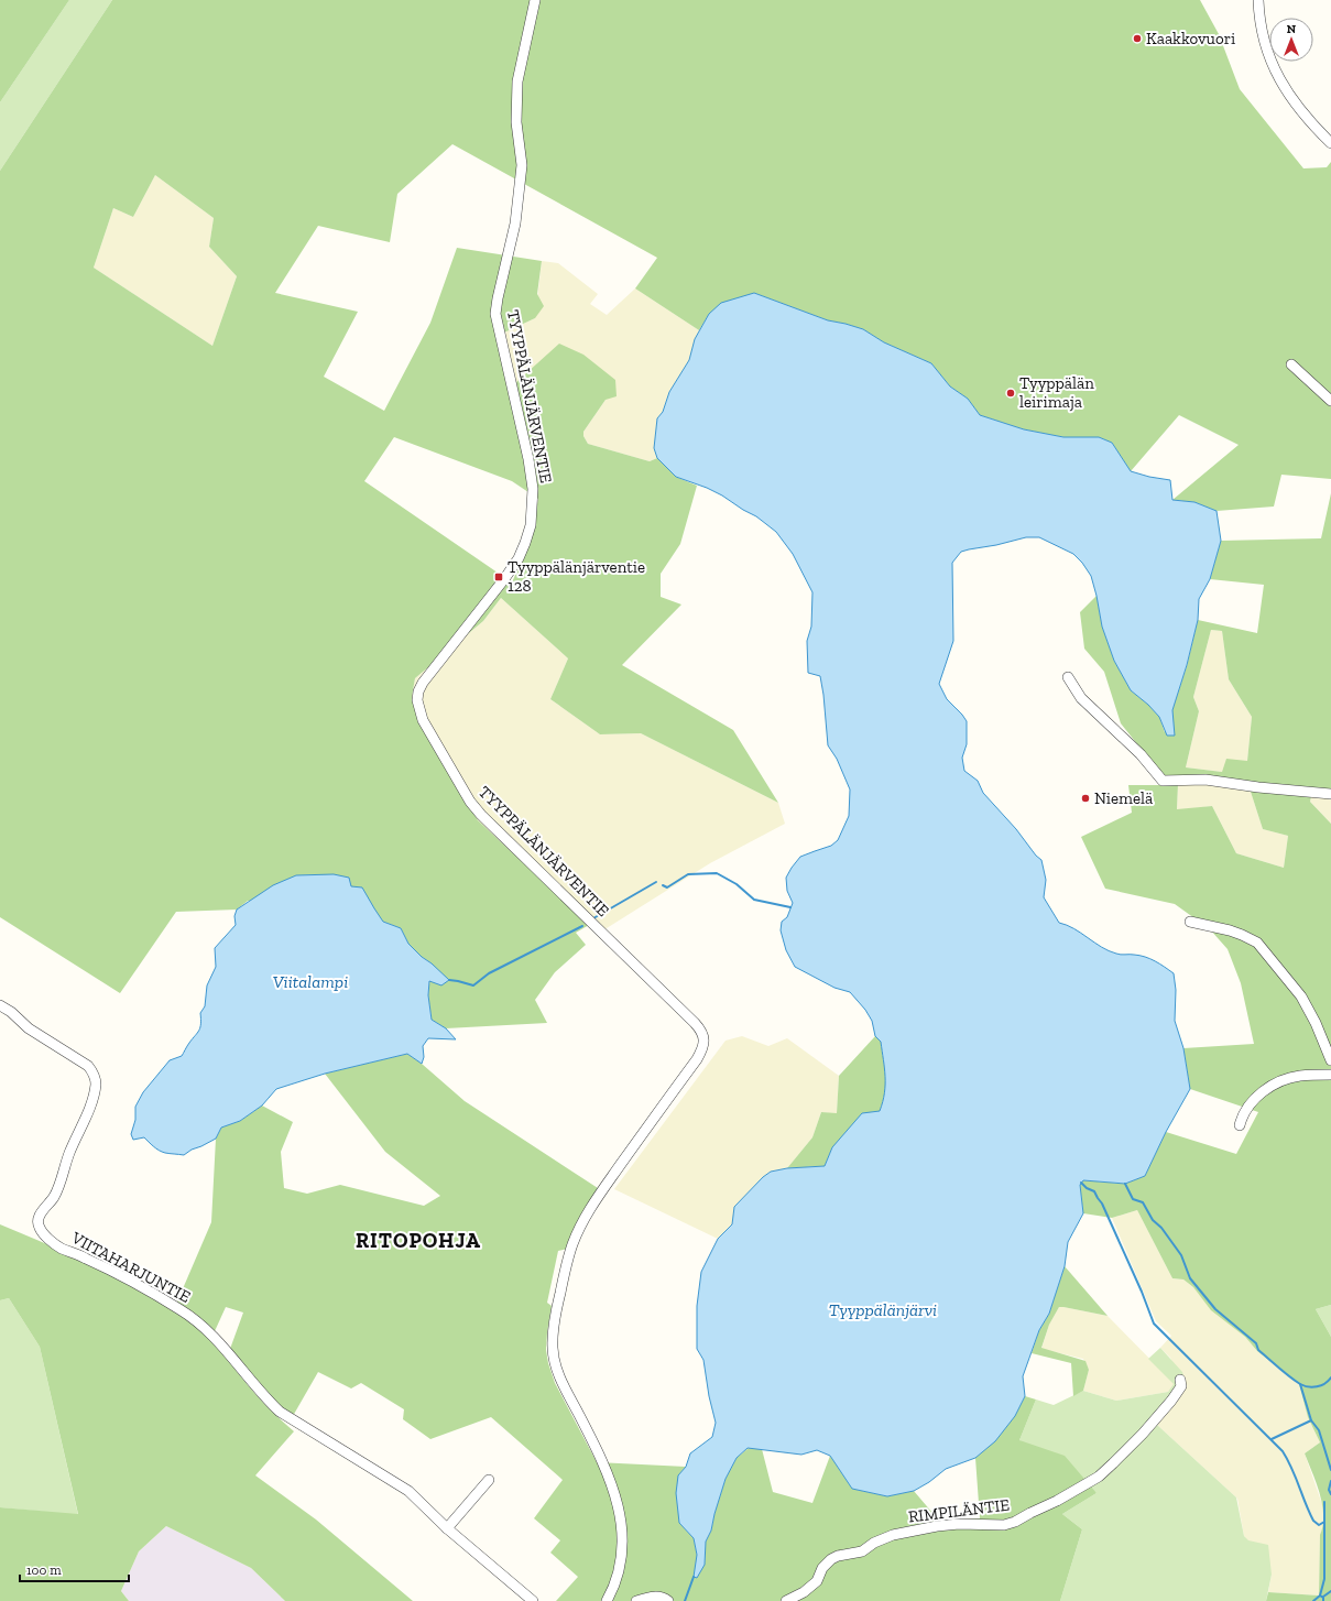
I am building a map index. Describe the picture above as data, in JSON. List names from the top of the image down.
{
  "streets": {
    "street": ["TYYPPÄLÄNJÄRVENTIE", "VIITAHARJUNTIE", "RIMPILÄNTIE"]
  },
  "districts": ["RITOPOHJA"],
  "water": ["Viitalampi", "Tyyppälänjärvi"],
  "places": {
    "other": ["Kaakkovuori", "Tyyppälän leirimaja", "Niemelä"],
    "transit": ["Tyyppälänjärventie 128"]
  },
  "scale_bar": "100 m",
  "north": "top"
}
